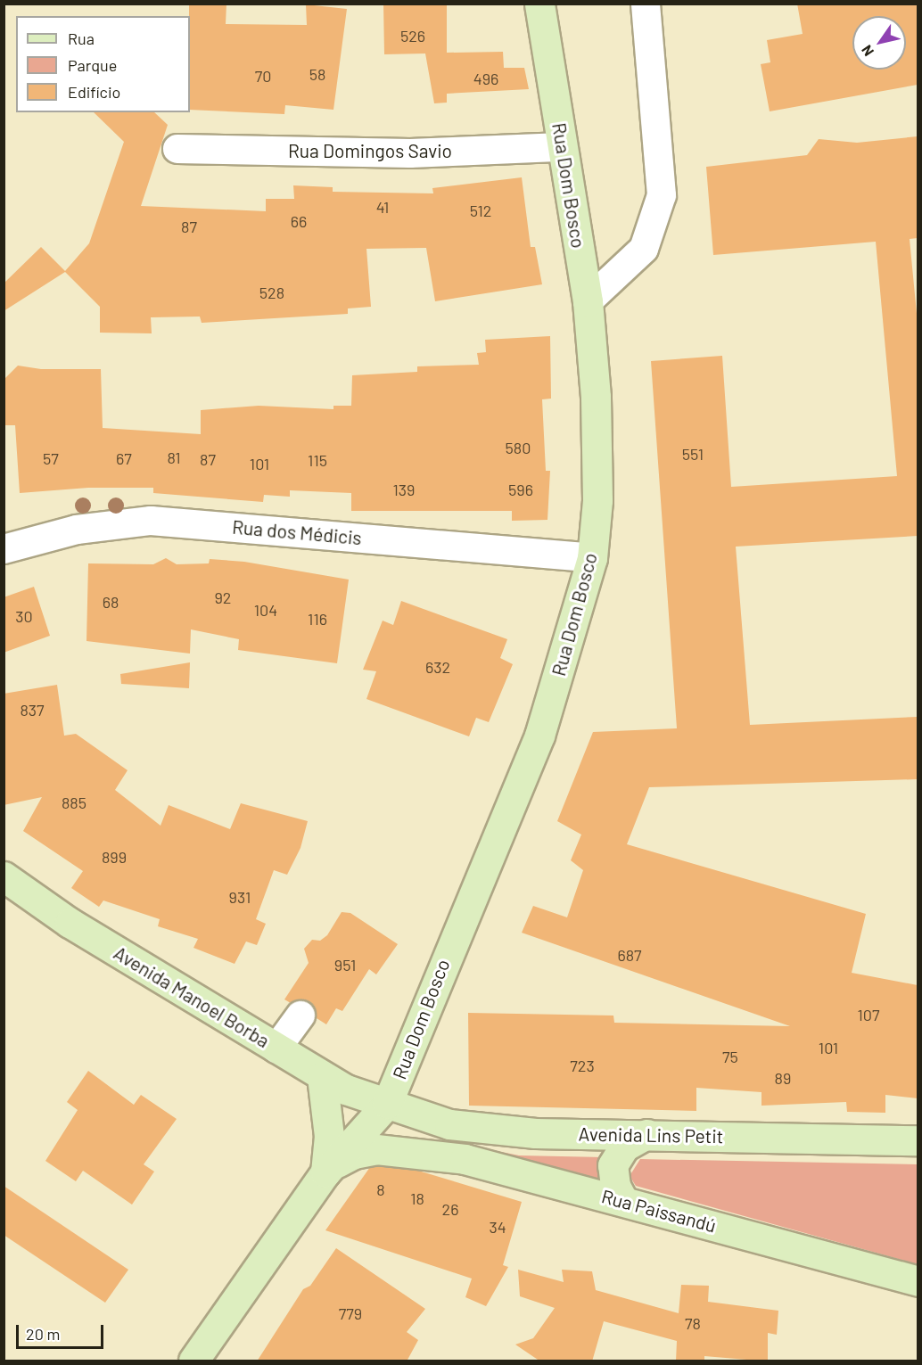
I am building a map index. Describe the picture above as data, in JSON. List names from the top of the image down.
{
  "streets": {
    "main road": [
      "Rua Dom Bosco",
      "Avenida Manoel Borba",
      "Avenida Lins Petit",
      "Rua Paissandú"
    ],
    "street": ["Rua Domingos Savio", "Rua dos Médicis"]
  },
  "crossings": [
    ["Rua Domingos Savio", "Rua Dom Bosco"],
    ["Rua Dom Bosco", "Rua dos Médicis"],
    ["Rua Dom Bosco", "Avenida Manoel Borba"],
    ["Rua Dom Bosco", "Avenida Lins Petit"],
    ["Rua Dom Bosco", "Rua Paissandú"],
    ["Avenida Manoel Borba", "Avenida Lins Petit"]
  ],
  "house_numbers": [
    "526",
    "58",
    "70",
    "496",
    "41",
    "512",
    "66",
    "87",
    "528",
    "580",
    "551",
    "81",
    "57",
    "67",
    "87",
    "115",
    "101",
    "139",
    "596",
    "92",
    "68",
    "104",
    "30",
    "116",
    "632",
    "837",
    "885",
    "899",
    "931",
    "687",
    "951",
    "107",
    "101",
    "75",
    "723",
    "89",
    "8",
    "18",
    "26",
    "34",
    "779",
    "78"
  ],
  "legend": ["Rua", "Parque", "Edifício"],
  "scale_bar": "20 m",
  "north": "bottom left"
}
